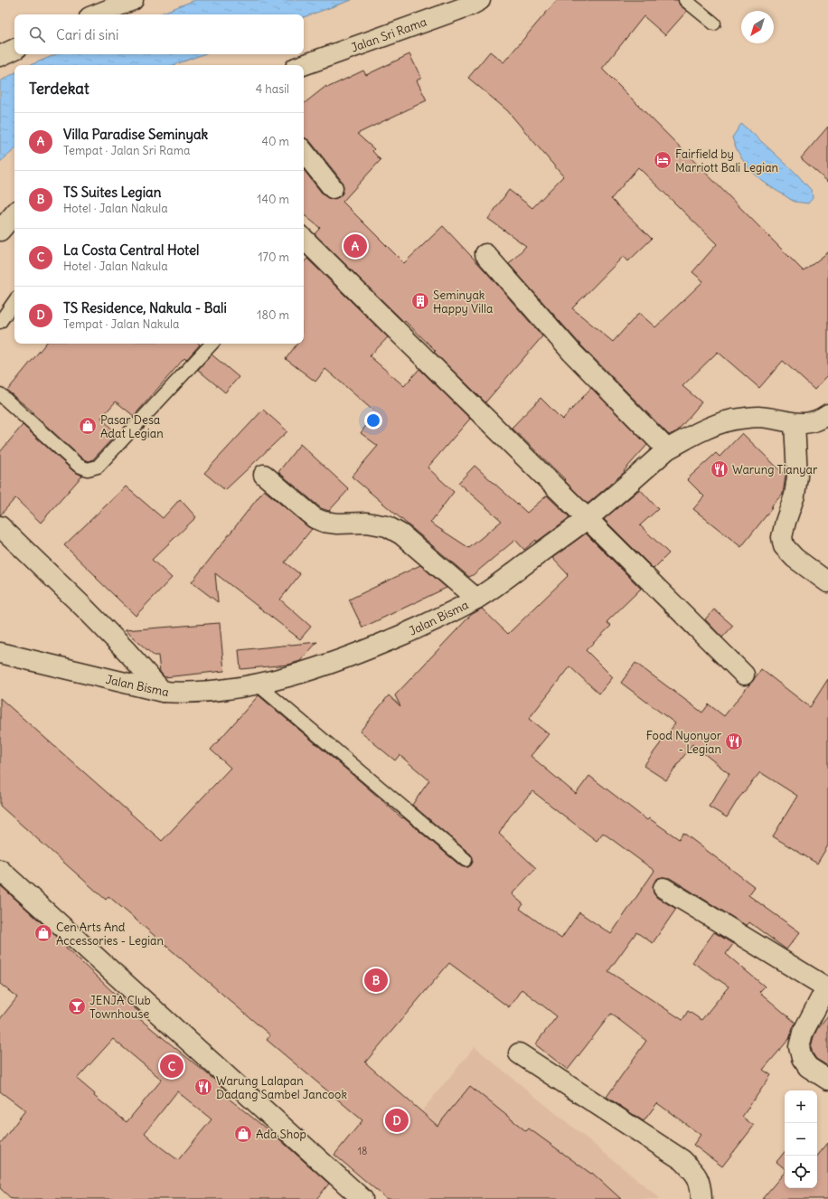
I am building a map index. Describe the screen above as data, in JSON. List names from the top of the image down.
{
  "streets": {
    "street": ["Jalan Sri Rama", "Jalan Bisma"]
  },
  "places": {
    "hotel": ["Fairfield by Marriott Bali Legian"],
    "building": ["Seminyak Happy Villa"],
    "shop": ["Pasar Desa Adat Legian", "Cen Arts And Accessories - Legian", "Ada Shop"],
    "restaurant": ["Warung Tianyar", "Food Nyonyor - Legian", "Warung Lalapan Dadang Sambel Jancook"],
    "bar": ["JENJA Club Townhouse"]
  },
  "house_numbers": ["18"],
  "north": "bottom left",
  "page": {
    "search": "Cari di sini",
    "heading": ["Terdekat", "4 hasil"],
    "list": [
      {
        "mark": "A",
        "name": "Villa Paradise Seminyak",
        "note": "Tempat · Jalan Sri Rama",
        "value": "40 m"
      },
      {
        "mark": "B",
        "name": "TS Suites Legian",
        "note": "Hotel · Jalan Nakula",
        "value": "140 m"
      },
      {
        "mark": "C",
        "name": "La Costa Central Hotel",
        "note": "Hotel · Jalan Nakula",
        "value": "170 m"
      },
      {
        "mark": "D",
        "name": "TS Residence, Nakula - Bali",
        "note": "Tempat · Jalan Nakula",
        "value": "180 m"
      }
    ],
    "pins": [
      "A",
      "B",
      "C",
      "D"
    ],
    "map_buttons": ["+", "−"]
  }
}
